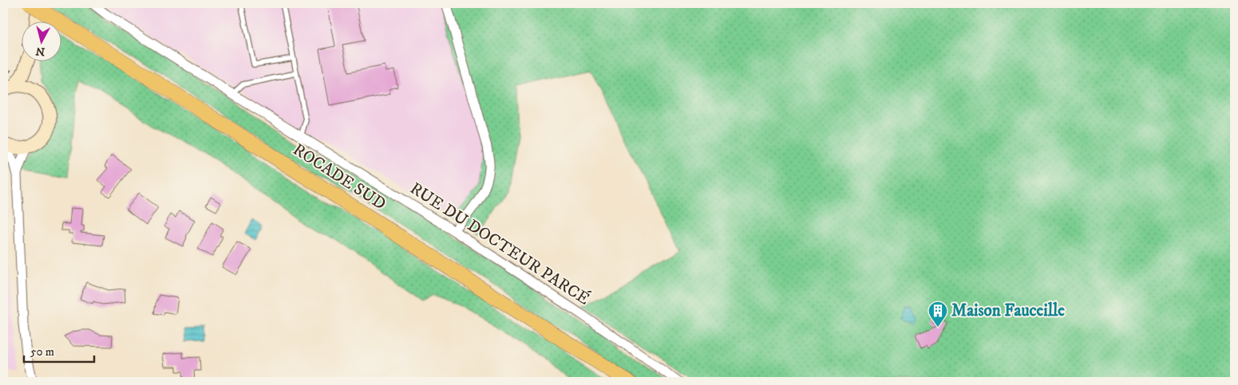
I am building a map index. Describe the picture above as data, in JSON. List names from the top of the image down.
{
  "streets": {
    "main road": ["ROCADE SUD"],
    "street": ["RUE DU DOCTEUR PARCÉ"]
  },
  "places": {
    "building": ["Maison Fauceille"]
  },
  "scale_bar": "50 m",
  "north": "bottom"
}
